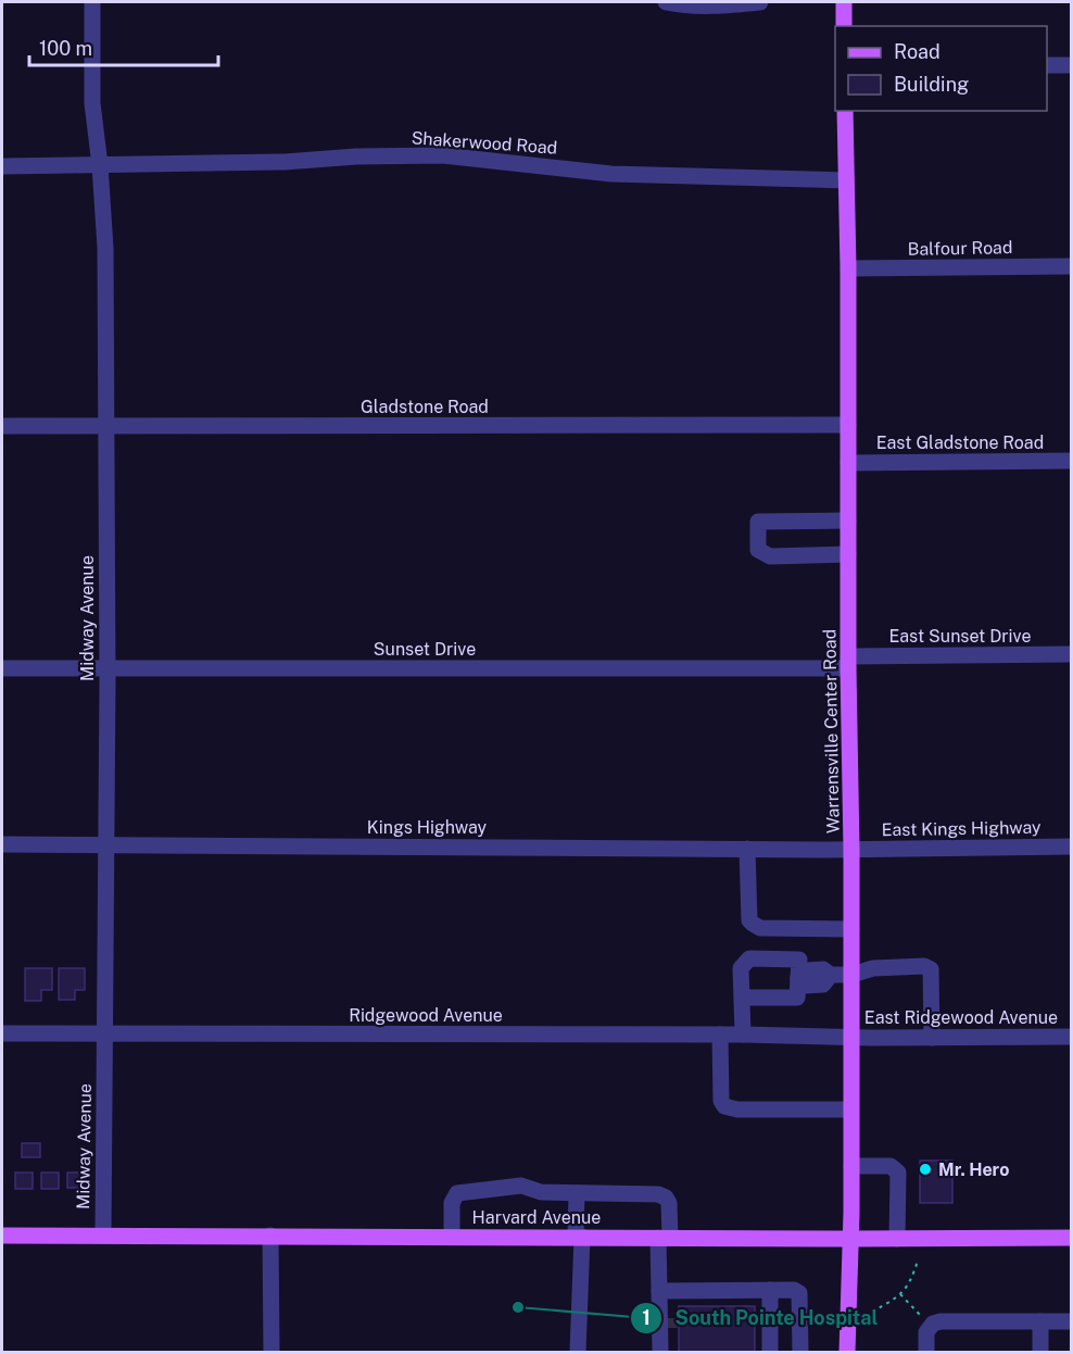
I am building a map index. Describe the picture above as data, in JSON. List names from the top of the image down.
{
  "streets": {
    "main road": ["Warrensville Center Road", "Harvard Avenue"],
    "street": [
      "Shakerwood Road",
      "Balfour Road",
      "Gladstone Road",
      "East Gladstone Road",
      "Midway Avenue",
      "East Sunset Drive",
      "Sunset Drive",
      "Kings Highway",
      "East Kings Highway",
      "Ridgewood Avenue",
      "East Ridgewood Avenue"
    ]
  },
  "crossings": [
    ["Shakerwood Road", "Midway Avenue"],
    ["Shakerwood Road", "Warrensville Center Road"],
    ["Balfour Road", "Warrensville Center Road"],
    ["Gladstone Road", "Midway Avenue"],
    ["Gladstone Road", "Warrensville Center Road"],
    ["East Gladstone Road", "Warrensville Center Road"],
    ["Midway Avenue", "Sunset Drive"],
    ["Midway Avenue", "Kings Highway"],
    ["Midway Avenue", "Ridgewood Avenue"],
    ["Midway Avenue", "Harvard Avenue"],
    ["East Sunset Drive", "Sunset Drive"],
    ["East Sunset Drive", "Warrensville Center Road"],
    ["Sunset Drive", "Warrensville Center Road"],
    ["Warrensville Center Road", "Kings Highway"],
    ["Warrensville Center Road", "East Kings Highway"],
    ["Warrensville Center Road", "Ridgewood Avenue"],
    ["Warrensville Center Road", "East Ridgewood Avenue"],
    ["Warrensville Center Road", "Harvard Avenue"],
    ["Kings Highway", "East Kings Highway"],
    ["Ridgewood Avenue", "East Ridgewood Avenue"]
  ],
  "places": ["Mr. Hero", "South Pointe Hospital"],
  "legend": ["Road", "Building"],
  "scale_bar": "100 m"
}
